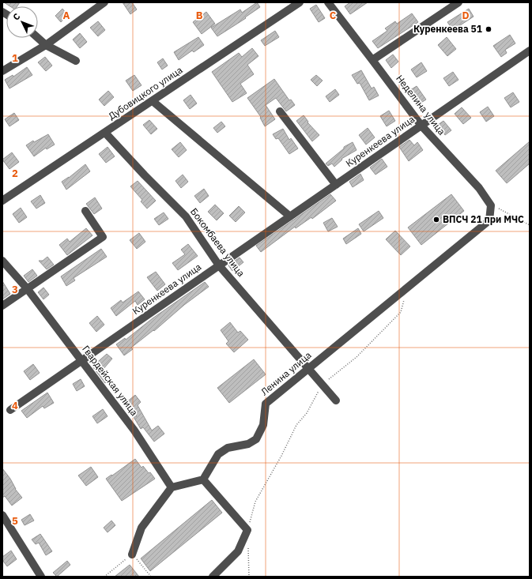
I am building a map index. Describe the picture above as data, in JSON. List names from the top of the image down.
{
  "streets": {
    "street": [
      "Дубовицкого улица",
      "Неделина улица",
      "Куренкеева улица",
      "Бокомбаева улица",
      "Ленина улица",
      "Гвардейская улица"
    ]
  },
  "crossings": [
    ["Дубовицкого улица", "Бокомбаева улица"],
    ["Неделина улица", "Куренкеева улица"],
    ["Неделина улица", "Ленина улица"],
    ["Куренкеева улица", "Бокомбаева улица"],
    ["Куренкеева улица", "Гвардейская улица"],
    ["Бокомбаева улица", "Ленина улица"]
  ],
  "places": ["Куренкеева 51", "ВПСЧ 21 при МЧС"],
  "north": "top left",
  "grid": {
    "columns": [
      "A",
      "B",
      "C",
      "D"
    ],
    "rows": [
      "1",
      "2",
      "3",
      "4",
      "5"
    ]
  }
}
